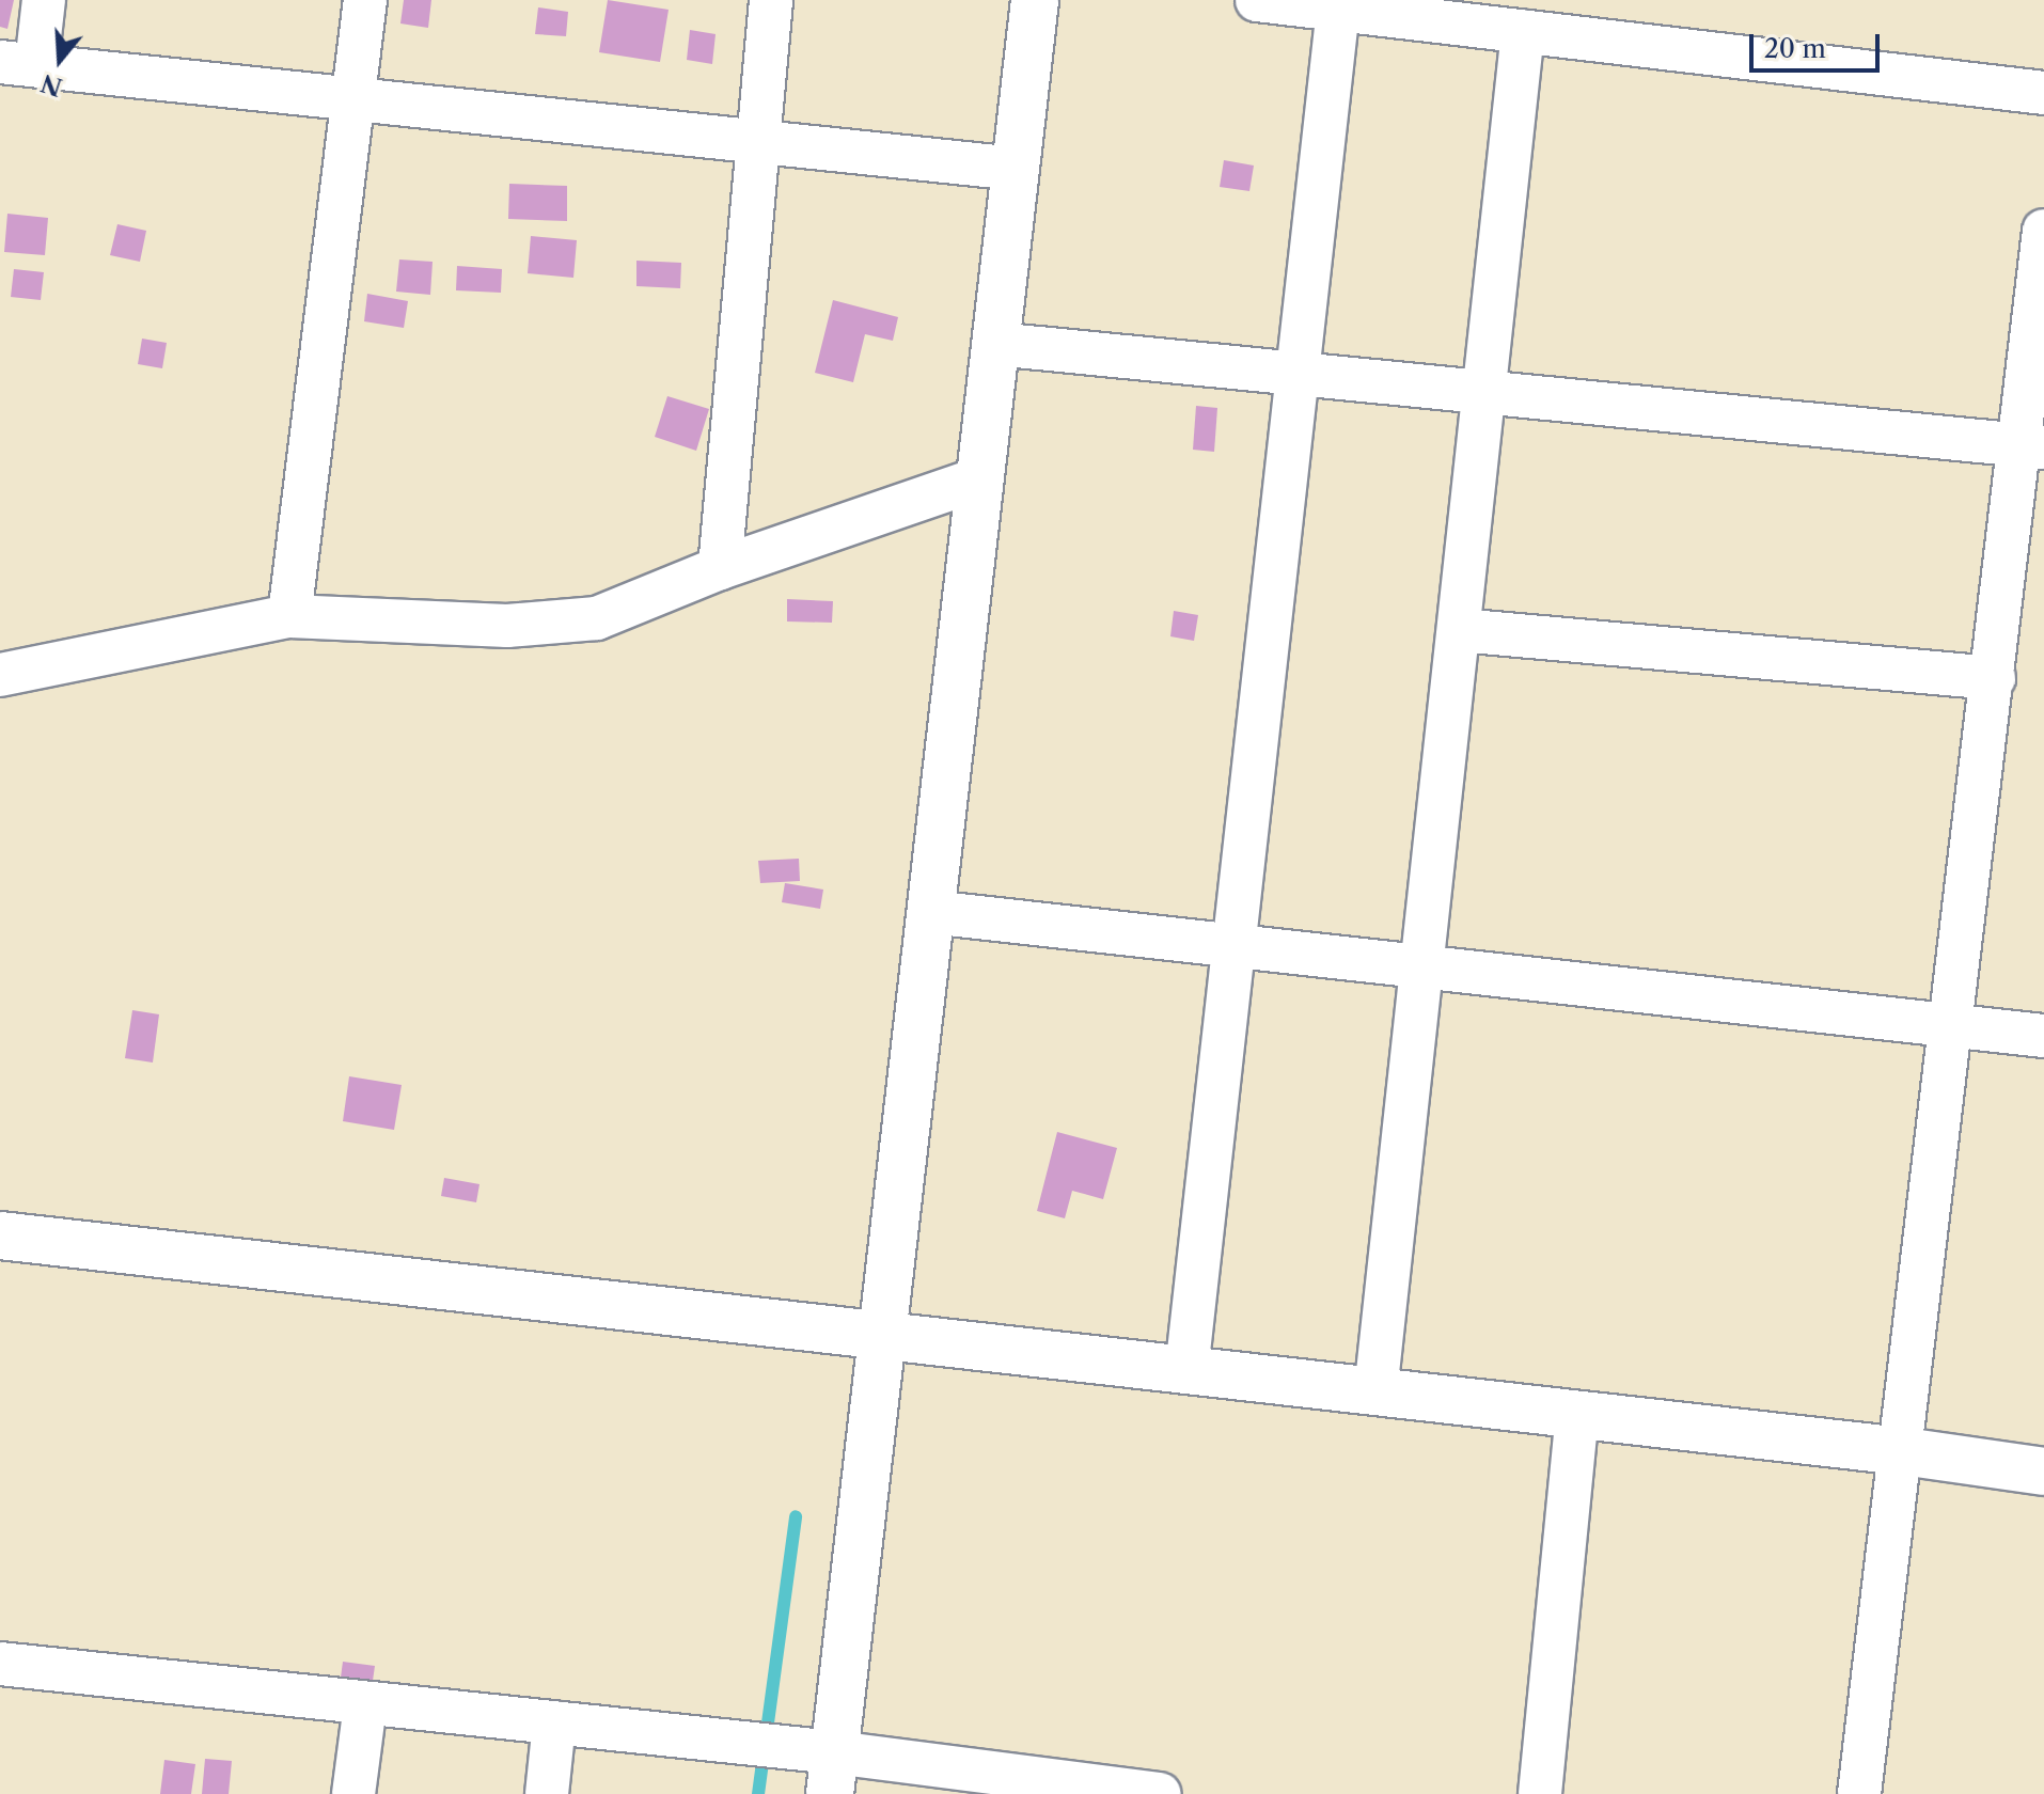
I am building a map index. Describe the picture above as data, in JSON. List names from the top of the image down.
{
  "scale_bar": "20 m",
  "north": "bottom"
}
